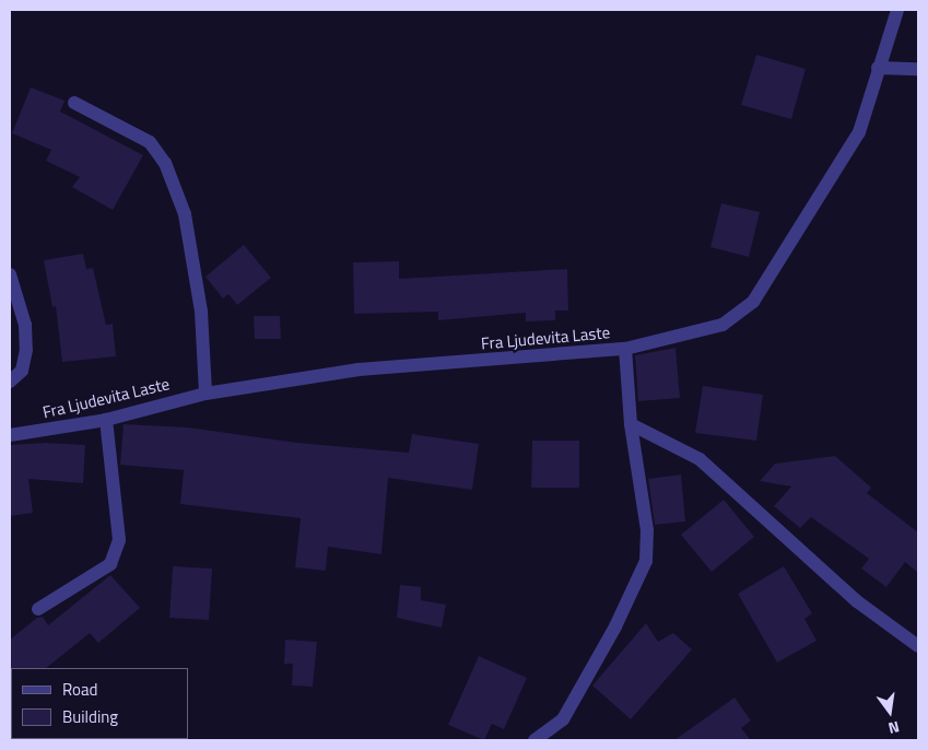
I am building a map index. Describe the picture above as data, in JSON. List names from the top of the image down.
{
  "streets": {
    "street": ["Fra Ljudevita Laste"]
  },
  "legend": ["Road", "Building"],
  "north": "bottom"
}
